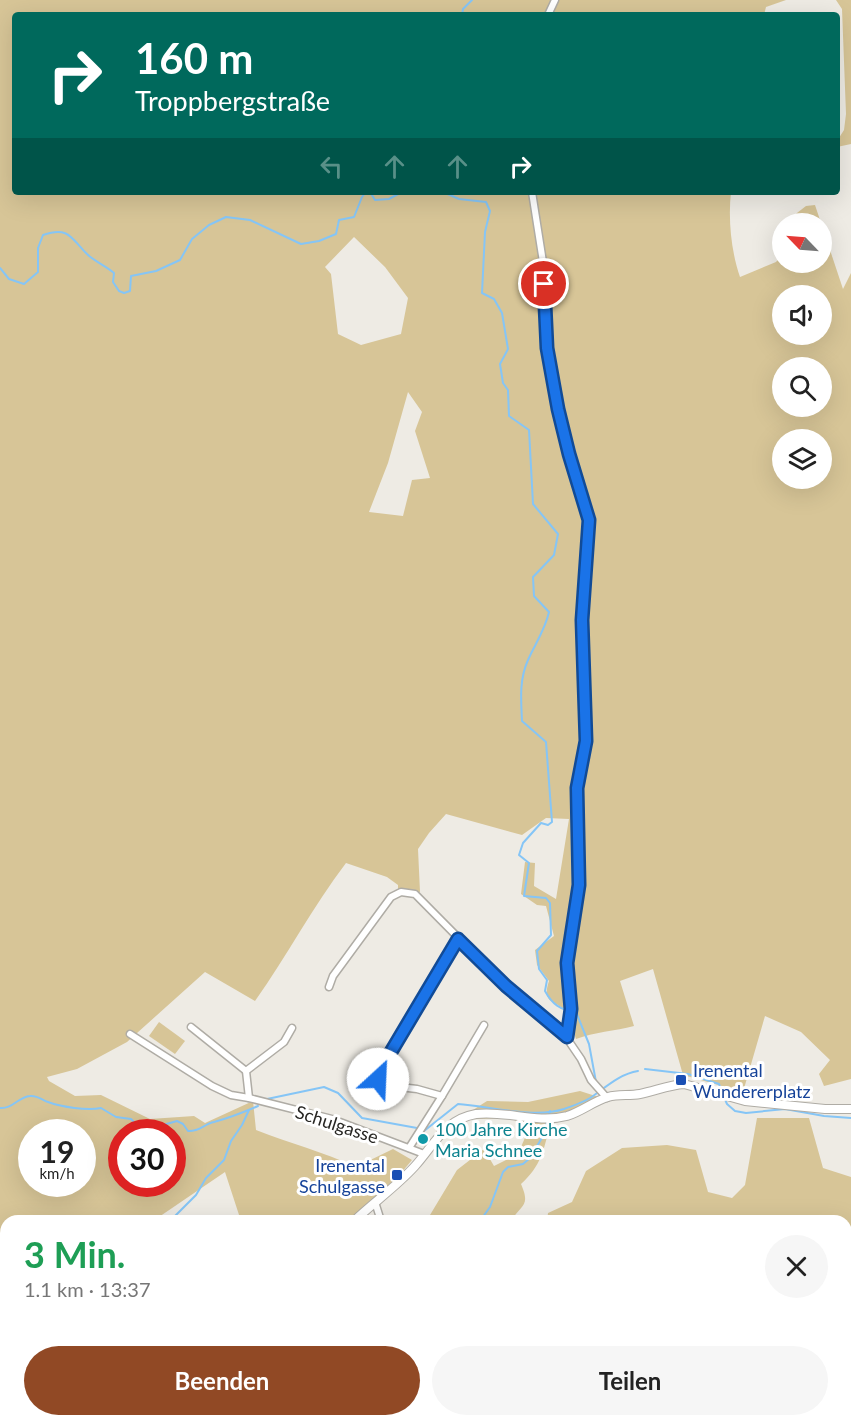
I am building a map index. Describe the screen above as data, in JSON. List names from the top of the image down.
{
  "streets": {
    "street": ["Schulgasse"]
  },
  "places": {
    "transit": ["Irenental Wundererplatz", "Irenental Schulgasse"],
    "other": ["100 Jahre Kirche Maria Schnee"]
  },
  "north": "top left",
  "page": {
    "turn": ["160 m", "Troppbergstraße"],
    "speed": "19 km/h",
    "limit": "30",
    "heading": ["3 Min.", "1.1 km · 13:37"],
    "buttons": ["Beenden", "Teilen"]
  }
}
